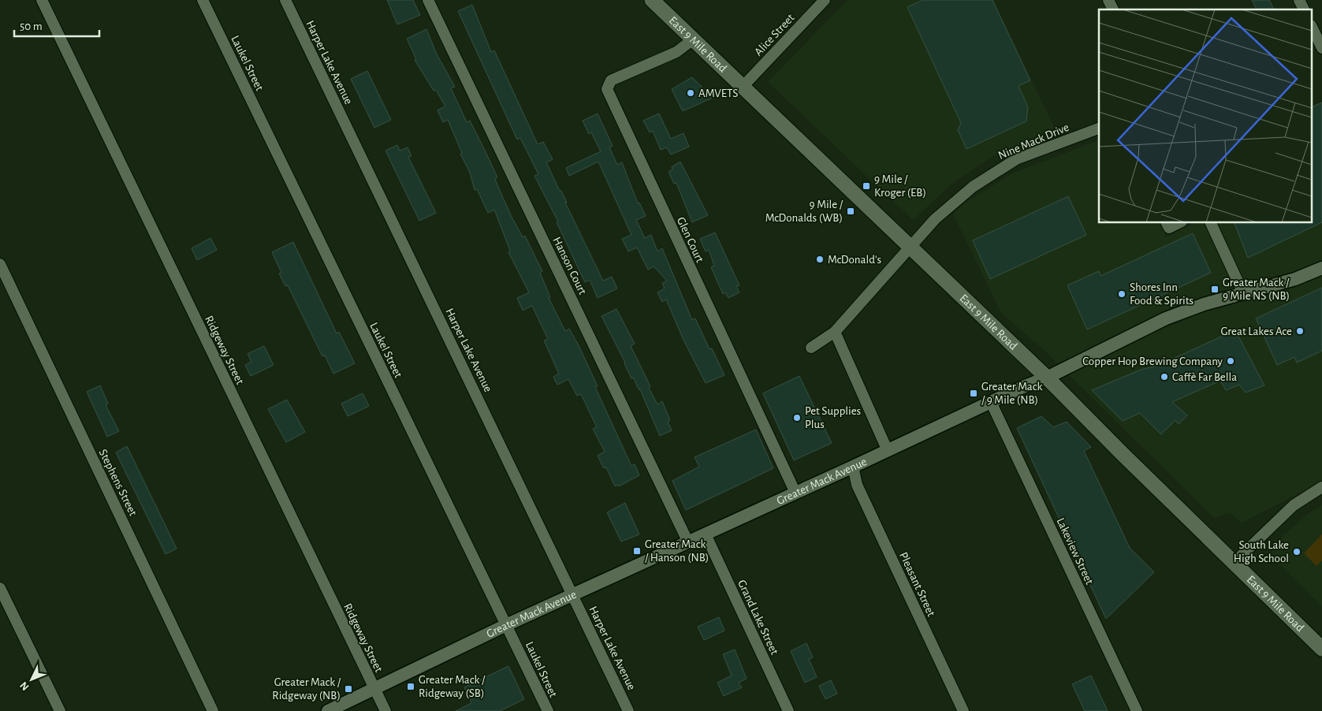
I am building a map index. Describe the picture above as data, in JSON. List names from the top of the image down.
{
  "streets": {
    "main road": ["East 9 Mile Road"],
    "street": [
      "Alice Street",
      "Harper Lake Avenue",
      "Laukel Street",
      "Nine Mack Drive",
      "Glen Court",
      "Hanson Court",
      "Ridgeway Street",
      "Greater Mack Avenue",
      "Stephens Street",
      "Lakeview Street",
      "Pleasant Street",
      "Grand Lake Street"
    ]
  },
  "crossings": [
    ["Alice Street", "East 9 Mile Road"],
    ["East 9 Mile Road", "Nine Mack Drive"],
    ["East 9 Mile Road", "Glen Court"],
    ["East 9 Mile Road", "Greater Mack Avenue"],
    ["Harper Lake Avenue", "Greater Mack Avenue"],
    ["Laukel Street", "Greater Mack Avenue"],
    ["Glen Court", "Greater Mack Avenue"],
    ["Hanson Court", "Greater Mack Avenue"],
    ["Ridgeway Street", "Greater Mack Avenue"],
    ["Greater Mack Avenue", "Lakeview Street"],
    ["Greater Mack Avenue", "Pleasant Street"],
    ["Greater Mack Avenue", "Grand Lake Street"]
  ],
  "places": {
    "other": [
      "AMVETS",
      "McDonald's",
      "Shores Inn Food & Spirits",
      "Great Lakes Ace",
      "Copper Hop Brewing Company",
      "Caffè Far Bella",
      "Pet Supplies Plus",
      "South Lake High School"
    ],
    "transit": [
      "9 Mile / Kroger (EB)",
      "9 Mile / McDonalds (WB)",
      "Greater Mack / 9 Mile NS (NB)",
      "Greater Mack / 9 Mile (NB)",
      "Greater Mack / Hanson (NB)",
      "Greater Mack / Ridgeway (SB)",
      "Greater Mack / Ridgeway (NB)"
    ]
  },
  "scale_bar": "50 m",
  "north": "bottom left"
}
